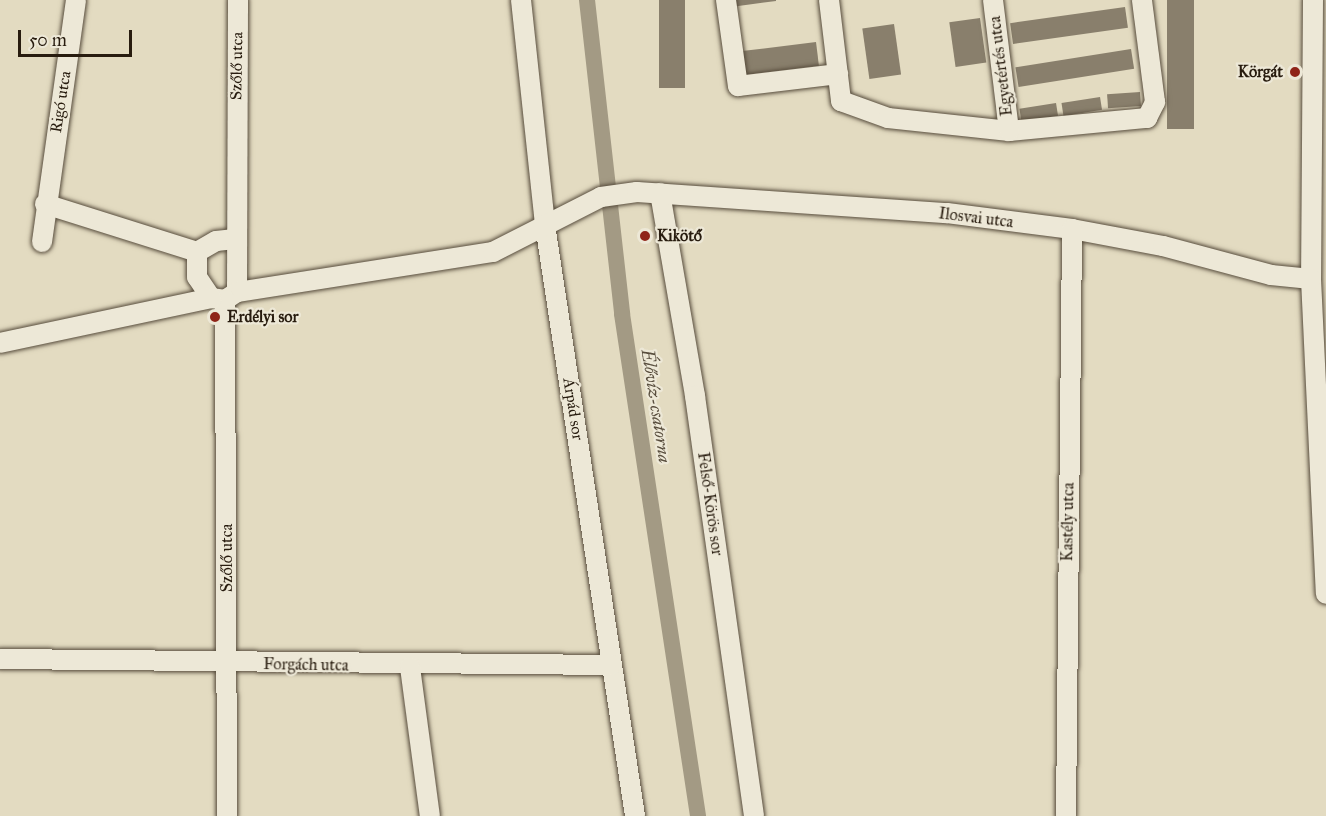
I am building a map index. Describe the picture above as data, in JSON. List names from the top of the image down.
{
  "streets": {
    "street": [
      "Szőlő utca",
      "Egyetértés utca",
      "Rigó utca",
      "Ilosvai utca",
      "Árpád sor",
      "Felső-Körös sor",
      "Kastély utca",
      "Forgách utca"
    ]
  },
  "crossings": [
    ["Szőlő utca", "Forgách utca"],
    ["Ilosvai utca", "Árpád sor"],
    ["Ilosvai utca", "Felső-Körös sor"],
    ["Ilosvai utca", "Kastély utca"],
    ["Árpád sor", "Forgách utca"]
  ],
  "water": ["Élővíz-csatorna"],
  "places": ["Körgát", "Kikötő", "Erdélyi sor"],
  "scale_bar": "50 m"
}
